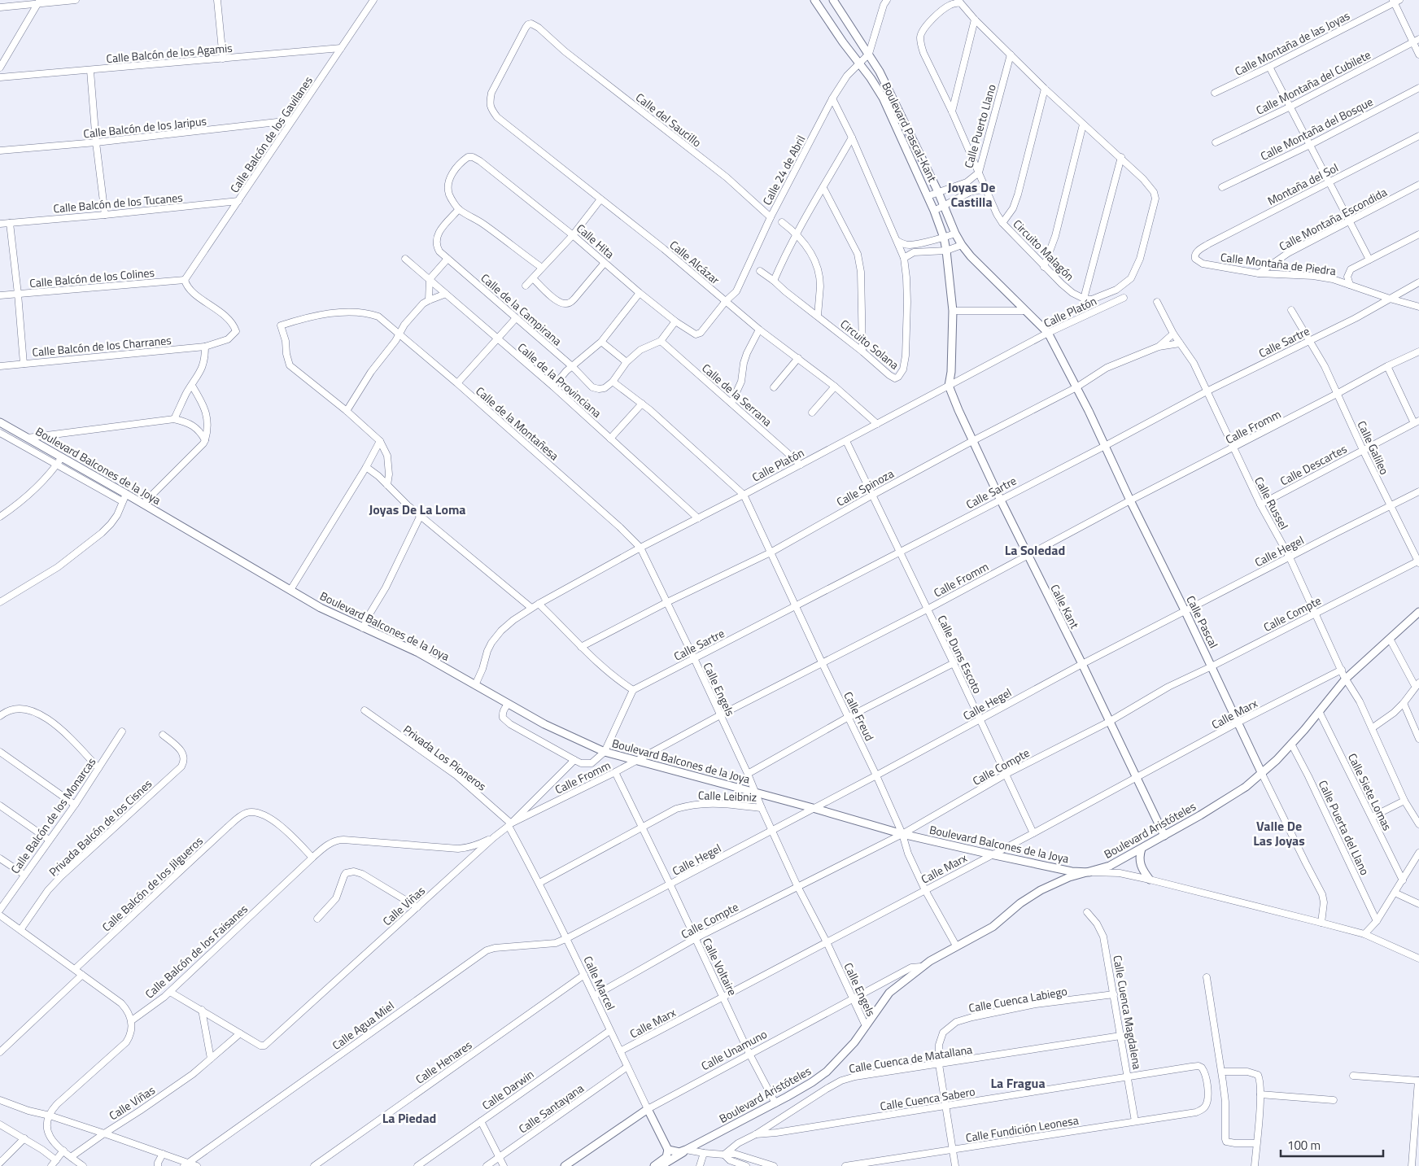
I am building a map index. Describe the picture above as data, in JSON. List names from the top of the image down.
{
  "streets": {
    "street": [
      "Calle Montaña de las Joyas",
      "Calle Balcón de los Agamis",
      "Calle Montaña del Cubilete",
      "Calle del Saucillo",
      "Calle Puerto Llano",
      "Calle Balcón de los Jaripus",
      "Calle Montaña del Bosque",
      "Boulevard Pascal-Kant",
      "Calle Balcón de los Gavilanes",
      "Calle 24 de Abril",
      "Montaña del Sol",
      "Calle Balcón de los Tucanes",
      "Calle Montaña Escondida",
      "Calle Hita",
      "Circuito Malagón",
      "Calle Alcázar",
      "Calle Montaña de Piedra",
      "Calle Balcón de los Colines",
      "Calle de la Campirana",
      "Calle Platón",
      "Calle Sartre",
      "Circuito Solana",
      "Calle Balcón de los Charranes",
      "Calle de la Provinciana",
      "Calle de la Serrana",
      "Calle de la Montañesa",
      "Calle Fromm",
      "Calle Galileo",
      "Calle Descartes",
      "Boulevard Balcones de la Joya",
      "Calle Spinoza",
      "Calle Russel",
      "Calle Hegel",
      "Calle Kant",
      "Calle Compte",
      "Calle Pascal",
      "Calle Duns Escoto",
      "Calle Engels",
      "Calle Marx",
      "Calle Freud",
      "Privada Los Pioneros",
      "Calle Siete Lomas",
      "Calle Leibniz",
      "Calle Balcón de los Monarcas",
      "Privada Balcón de los Cisnes",
      "Calle Puerta del Llano",
      "Boulevard Aristóteles",
      "Calle Balcón de los Jilgueros",
      "Calle Viñas",
      "Calle Balcón de los Faisanes",
      "Calle Voltaire",
      "Calle Marcel",
      "Calle Cuenca Labiego",
      "Calle Cuenca Magdalena",
      "Calle Agua Miel",
      "Calle Unamuno",
      "Calle Cuenca de Matallana",
      "Calle Henares",
      "Calle Darwin",
      "Calle Cuenca Sabero",
      "Calle Santayana",
      "Calle Fundición Leonesa"
    ]
  },
  "crossings": [
    ["Calle Balcón de los Agamis", "Calle Balcón de los Gavilanes"],
    ["Calle del Saucillo", "Calle 24 de Abril"],
    ["Calle del Saucillo", "Calle Alcázar"],
    ["Calle Puerto Llano", "Boulevard Pascal-Kant"],
    ["Calle Puerto Llano", "Circuito Malagón"],
    ["Calle Balcón de los Jaripus", "Calle Balcón de los Gavilanes"],
    ["Boulevard Pascal-Kant", "Calle 24 de Abril"],
    ["Boulevard Pascal-Kant", "Calle Platón"],
    ["Boulevard Pascal-Kant", "Calle Kant"],
    ["Boulevard Pascal-Kant", "Calle Pascal"],
    ["Calle Balcón de los Gavilanes", "Calle Balcón de los Tucanes"],
    ["Calle Balcón de los Gavilanes", "Calle Balcón de los Colines"],
    ["Calle Balcón de los Gavilanes", "Calle Balcón de los Charranes"],
    ["Calle 24 de Abril", "Calle Hita"],
    ["Calle 24 de Abril", "Calle Alcázar"],
    ["Calle 24 de Abril", "Circuito Solana"],
    ["Montaña del Sol", "Calle Montaña de Piedra"],
    ["Calle Montaña Escondida", "Calle Montaña de Piedra"],
    ["Calle Hita", "Calle de la Campirana"],
    ["Calle Alcázar", "Calle Platón"],
    ["Calle Montaña de Piedra", "Calle Sartre"],
    ["Calle Balcón de los Colines", "Calle Balcón de los Charranes"],
    ["Calle Platón", "Calle de la Provinciana"],
    ["Calle Platón", "Calle de la Serrana"],
    ["Calle Platón", "Calle de la Montañesa"],
    ["Calle Platón", "Boulevard Balcones de la Joya"],
    ["Calle Platón", "Calle Kant"],
    ["Calle Platón", "Calle Pascal"],
    ["Calle Platón", "Calle Duns Escoto"],
    ["Calle Platón", "Calle Engels"],
    ["Calle Platón", "Calle Freud"],
    ["Calle Sartre", "Calle Galileo"],
    ["Calle Sartre", "Calle Russel"],
    ["Calle Sartre", "Calle Kant"],
    ["Calle Sartre", "Calle Pascal"],
    ["Calle Sartre", "Calle Duns Escoto"],
    ["Calle Sartre", "Calle Engels"],
    ["Calle Sartre", "Calle Freud"],
    ["Calle de la Montañesa", "Calle Engels"],
    ["Calle Fromm", "Calle Galileo"],
    ["Calle Fromm", "Boulevard Balcones de la Joya"],
    ["Calle Fromm", "Calle Russel"],
    ["Calle Fromm", "Calle Kant"],
    ["Calle Fromm", "Calle Pascal"],
    ["Calle Fromm", "Calle Duns Escoto"],
    ["Calle Fromm", "Calle Engels"],
    ["Calle Fromm", "Calle Freud"],
    ["Calle Fromm", "Privada Los Pioneros"],
    ["Calle Fromm", "Calle Viñas"],
    ["Calle Fromm", "Calle Voltaire"],
    ["Calle Fromm", "Calle Marcel"],
    ["Calle Galileo", "Calle Descartes"],
    ["Calle Galileo", "Calle Hegel"],
    ["Calle Galileo", "Calle Compte"],
    ["Calle Descartes", "Calle Russel"],
    ["Boulevard Balcones de la Joya", "Calle Hegel"],
    ["Boulevard Balcones de la Joya", "Calle Compte"],
    ["Boulevard Balcones de la Joya", "Calle Pascal"],
    ["Boulevard Balcones de la Joya", "Calle Marx"],
    ["Boulevard Balcones de la Joya", "Calle Freud"],
    ["Boulevard Balcones de la Joya", "Calle Leibniz"],
    ["Boulevard Balcones de la Joya", "Boulevard Aristóteles"],
    ["Calle Spinoza", "Calle Russel"],
    ["Calle Spinoza", "Calle Kant"],
    ["Calle Spinoza", "Calle Pascal"],
    ["Calle Spinoza", "Calle Duns Escoto"],
    ["Calle Spinoza", "Calle Engels"],
    ["Calle Spinoza", "Calle Freud"],
    ["Calle Russel", "Calle Hegel"],
    ["Calle Russel", "Calle Compte"],
    ["Calle Russel", "Calle Marx"],
    ["Calle Russel", "Boulevard Aristóteles"],
    ["Calle Hegel", "Calle Kant"],
    ["Calle Hegel", "Calle Pascal"],
    ["Calle Hegel", "Calle Duns Escoto"],
    ["Calle Hegel", "Calle Engels"],
    ["Calle Hegel", "Calle Freud"],
    ["Calle Hegel", "Calle Voltaire"],
    ["Calle Hegel", "Calle Marcel"],
    ["Calle Hegel", "Calle Agua Miel"],
    ["Calle Kant", "Calle Compte"],
    ["Calle Kant", "Calle Marx"],
    ["Calle Kant", "Boulevard Aristóteles"],
    ["Calle Compte", "Calle Pascal"],
    ["Calle Compte", "Calle Duns Escoto"],
    ["Calle Compte", "Calle Engels"],
    ["Calle Compte", "Calle Freud"],
    ["Calle Compte", "Calle Voltaire"],
    ["Calle Compte", "Calle Marcel"],
    ["Calle Pascal", "Calle Marx"],
    ["Calle Pascal", "Boulevard Aristóteles"],
    ["Calle Duns Escoto", "Calle Marx"],
    ["Calle Duns Escoto", "Calle Leibniz"],
    ["Calle Engels", "Calle Marx"],
    ["Calle Engels", "Calle Leibniz"],
    ["Calle Engels", "Boulevard Aristóteles"],
    ["Calle Engels", "Calle Unamuno"],
    ["Calle Marx", "Calle Freud"],
    ["Calle Marx", "Calle Voltaire"],
    ["Calle Marx", "Calle Marcel"],
    ["Calle Freud", "Calle Leibniz"],
    ["Calle Freud", "Boulevard Aristóteles"],
    ["Privada Los Pioneros", "Calle Viñas"],
    ["Privada Los Pioneros", "Calle Marcel"],
    ["Calle Siete Lomas", "Boulevard Aristóteles"],
    ["Calle Leibniz", "Calle Voltaire"],
    ["Calle Leibniz", "Calle Marcel"],
    ["Calle Puerta del Llano", "Boulevard Aristóteles"],
    ["Boulevard Aristóteles", "Calle Voltaire"],
    ["Boulevard Aristóteles", "Calle Marcel"],
    ["Boulevard Aristóteles", "Calle Unamuno"],
    ["Calle Balcón de los Jilgueros", "Calle Balcón de los Faisanes"],
    ["Calle Viñas", "Calle Balcón de los Faisanes"],
    ["Calle Viñas", "Calle Marcel"],
    ["Calle Voltaire", "Calle Unamuno"],
    ["Calle Marcel", "Calle Agua Miel"],
    ["Calle Marcel", "Calle Unamuno"],
    ["Calle Marcel", "Calle Henares"],
    ["Calle Marcel", "Calle Darwin"],
    ["Calle Marcel", "Calle Santayana"],
    ["Calle Cuenca Labiego", "Calle Cuenca Magdalena"],
    ["Calle Cuenca Labiego", "Calle Cuenca de Matallana"],
    ["Calle Cuenca Labiego", "Calle Cuenca Sabero"],
    ["Calle Cuenca Labiego", "Calle Fundición Leonesa"],
    ["Calle Cuenca Magdalena", "Calle Cuenca de Matallana"],
    ["Calle Cuenca Magdalena", "Calle Cuenca Sabero"],
    ["Calle Cuenca Magdalena", "Calle Fundición Leonesa"],
    ["Calle Cuenca de Matallana", "Calle Cuenca Sabero"],
    ["Calle Cuenca Sabero", "Calle Fundición Leonesa"]
  ],
  "districts": [
    "Joyas De Castilla",
    "Joyas De La Loma",
    "La Soledad",
    "Valle De Las Joyas",
    "La Fragua",
    "La Piedad"
  ],
  "scale_bar": "100 m"
}
